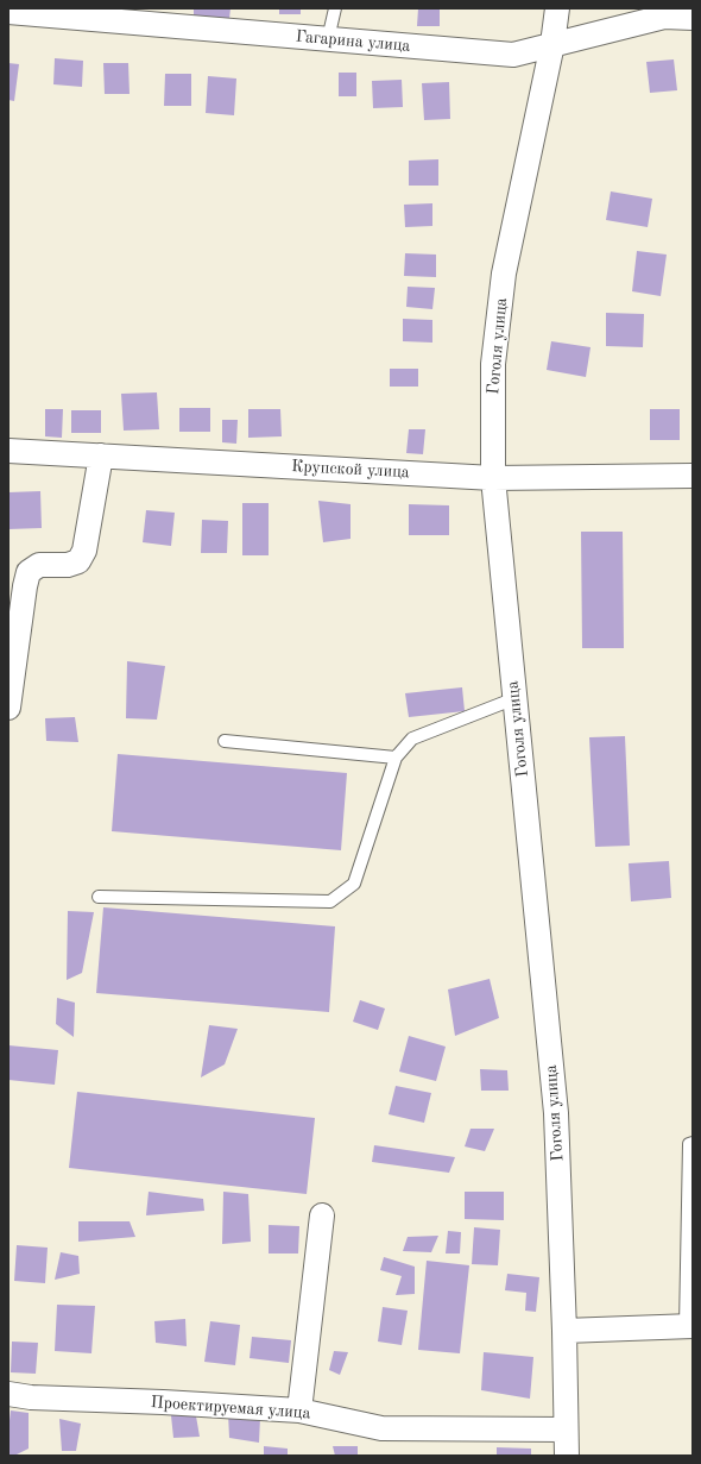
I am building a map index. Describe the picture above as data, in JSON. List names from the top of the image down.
{
  "streets": {
    "street": [
      "Гагарина улица",
      "Гоголя улица",
      "Крупской улица",
      "Проектируемая улица"
    ]
  },
  "crossings": [
    ["Гагарина улица", "Гоголя улица"],
    ["Гоголя улица", "Крупской улица"],
    ["Гоголя улица", "Проектируемая улица"]
  ]
}
